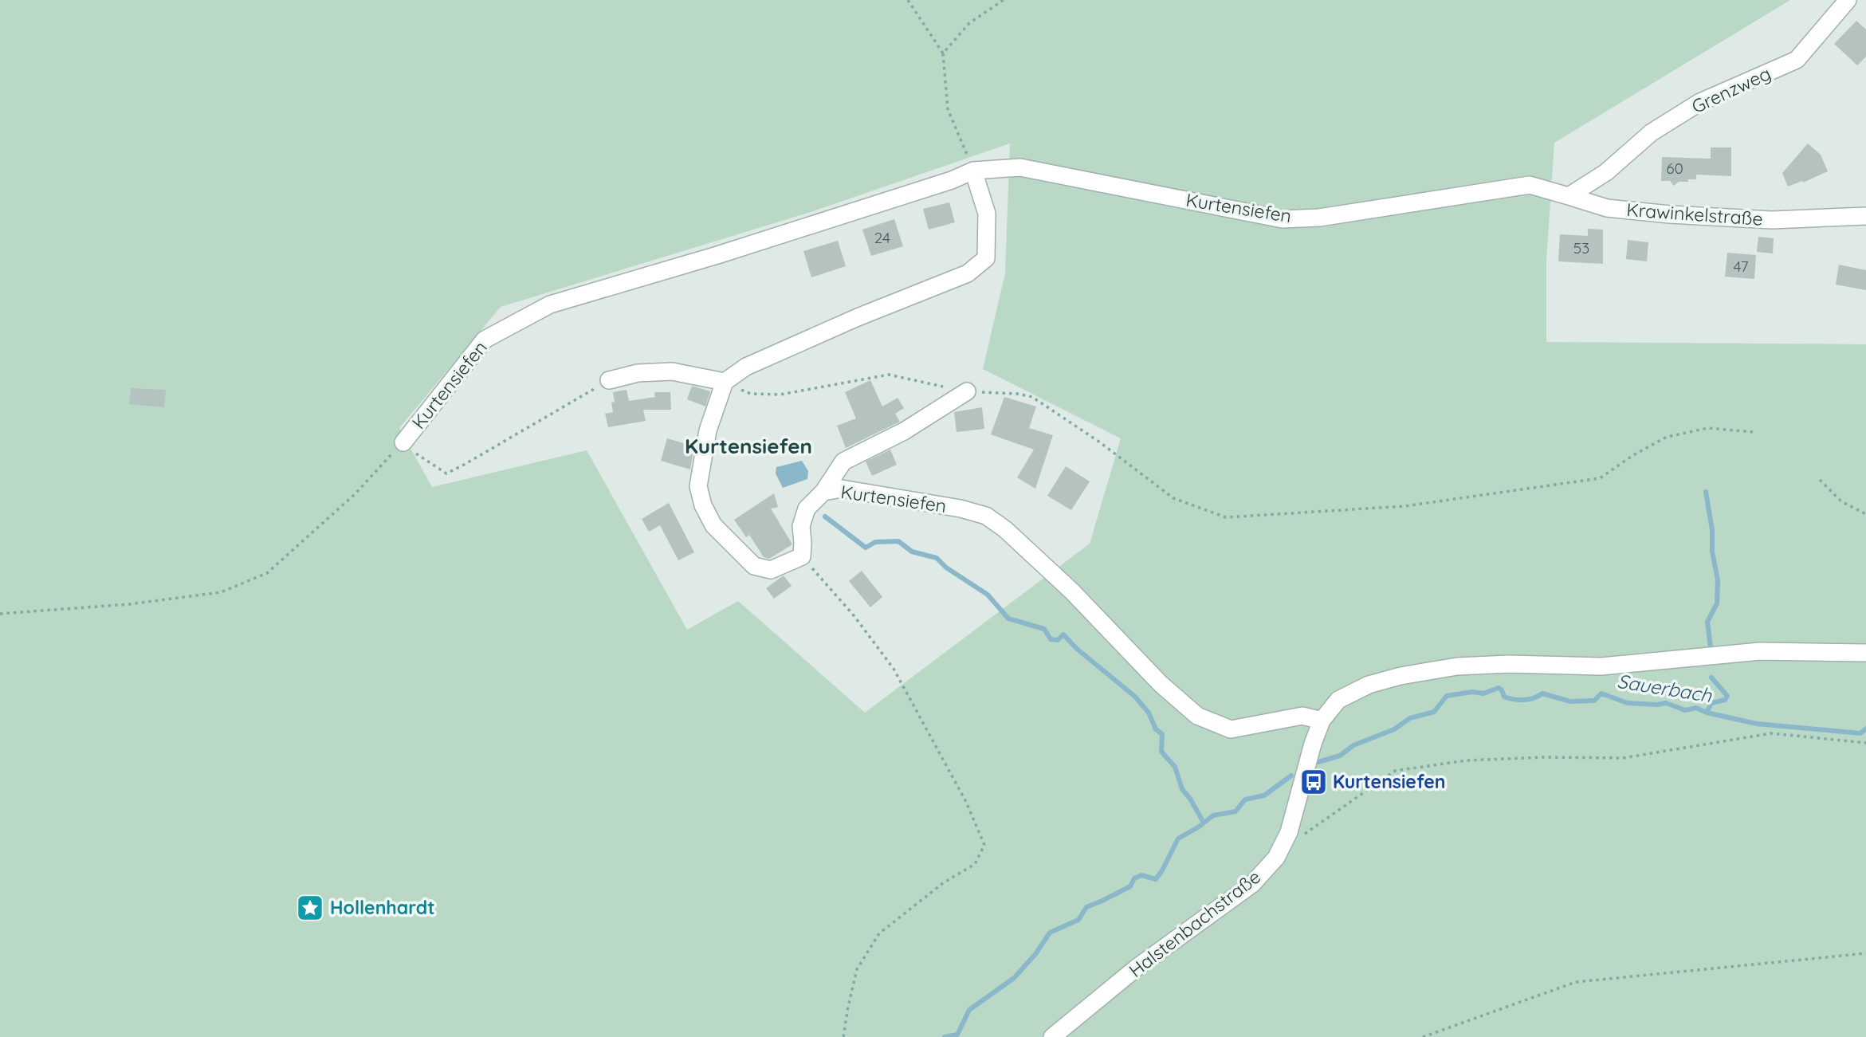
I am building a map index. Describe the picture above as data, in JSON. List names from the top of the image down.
{
  "streets": {
    "street": [
      "Grenzweg",
      "Kurtensiefen",
      "Krawinkelstraße",
      "Halstenbachstraße"
    ]
  },
  "crossings": [
    ["Grenzweg", "Kurtensiefen"],
    ["Grenzweg", "Krawinkelstraße"],
    ["Kurtensiefen", "Krawinkelstraße"],
    ["Kurtensiefen", "Halstenbachstraße"]
  ],
  "districts": ["Kurtensiefen"],
  "water": ["Sauerbach"],
  "places": {
    "bus stop": ["Kurtensiefen"],
    "place": ["Hollenhardt"]
  },
  "house_numbers": [
    "60",
    "24",
    "53",
    "47"
  ]
}
